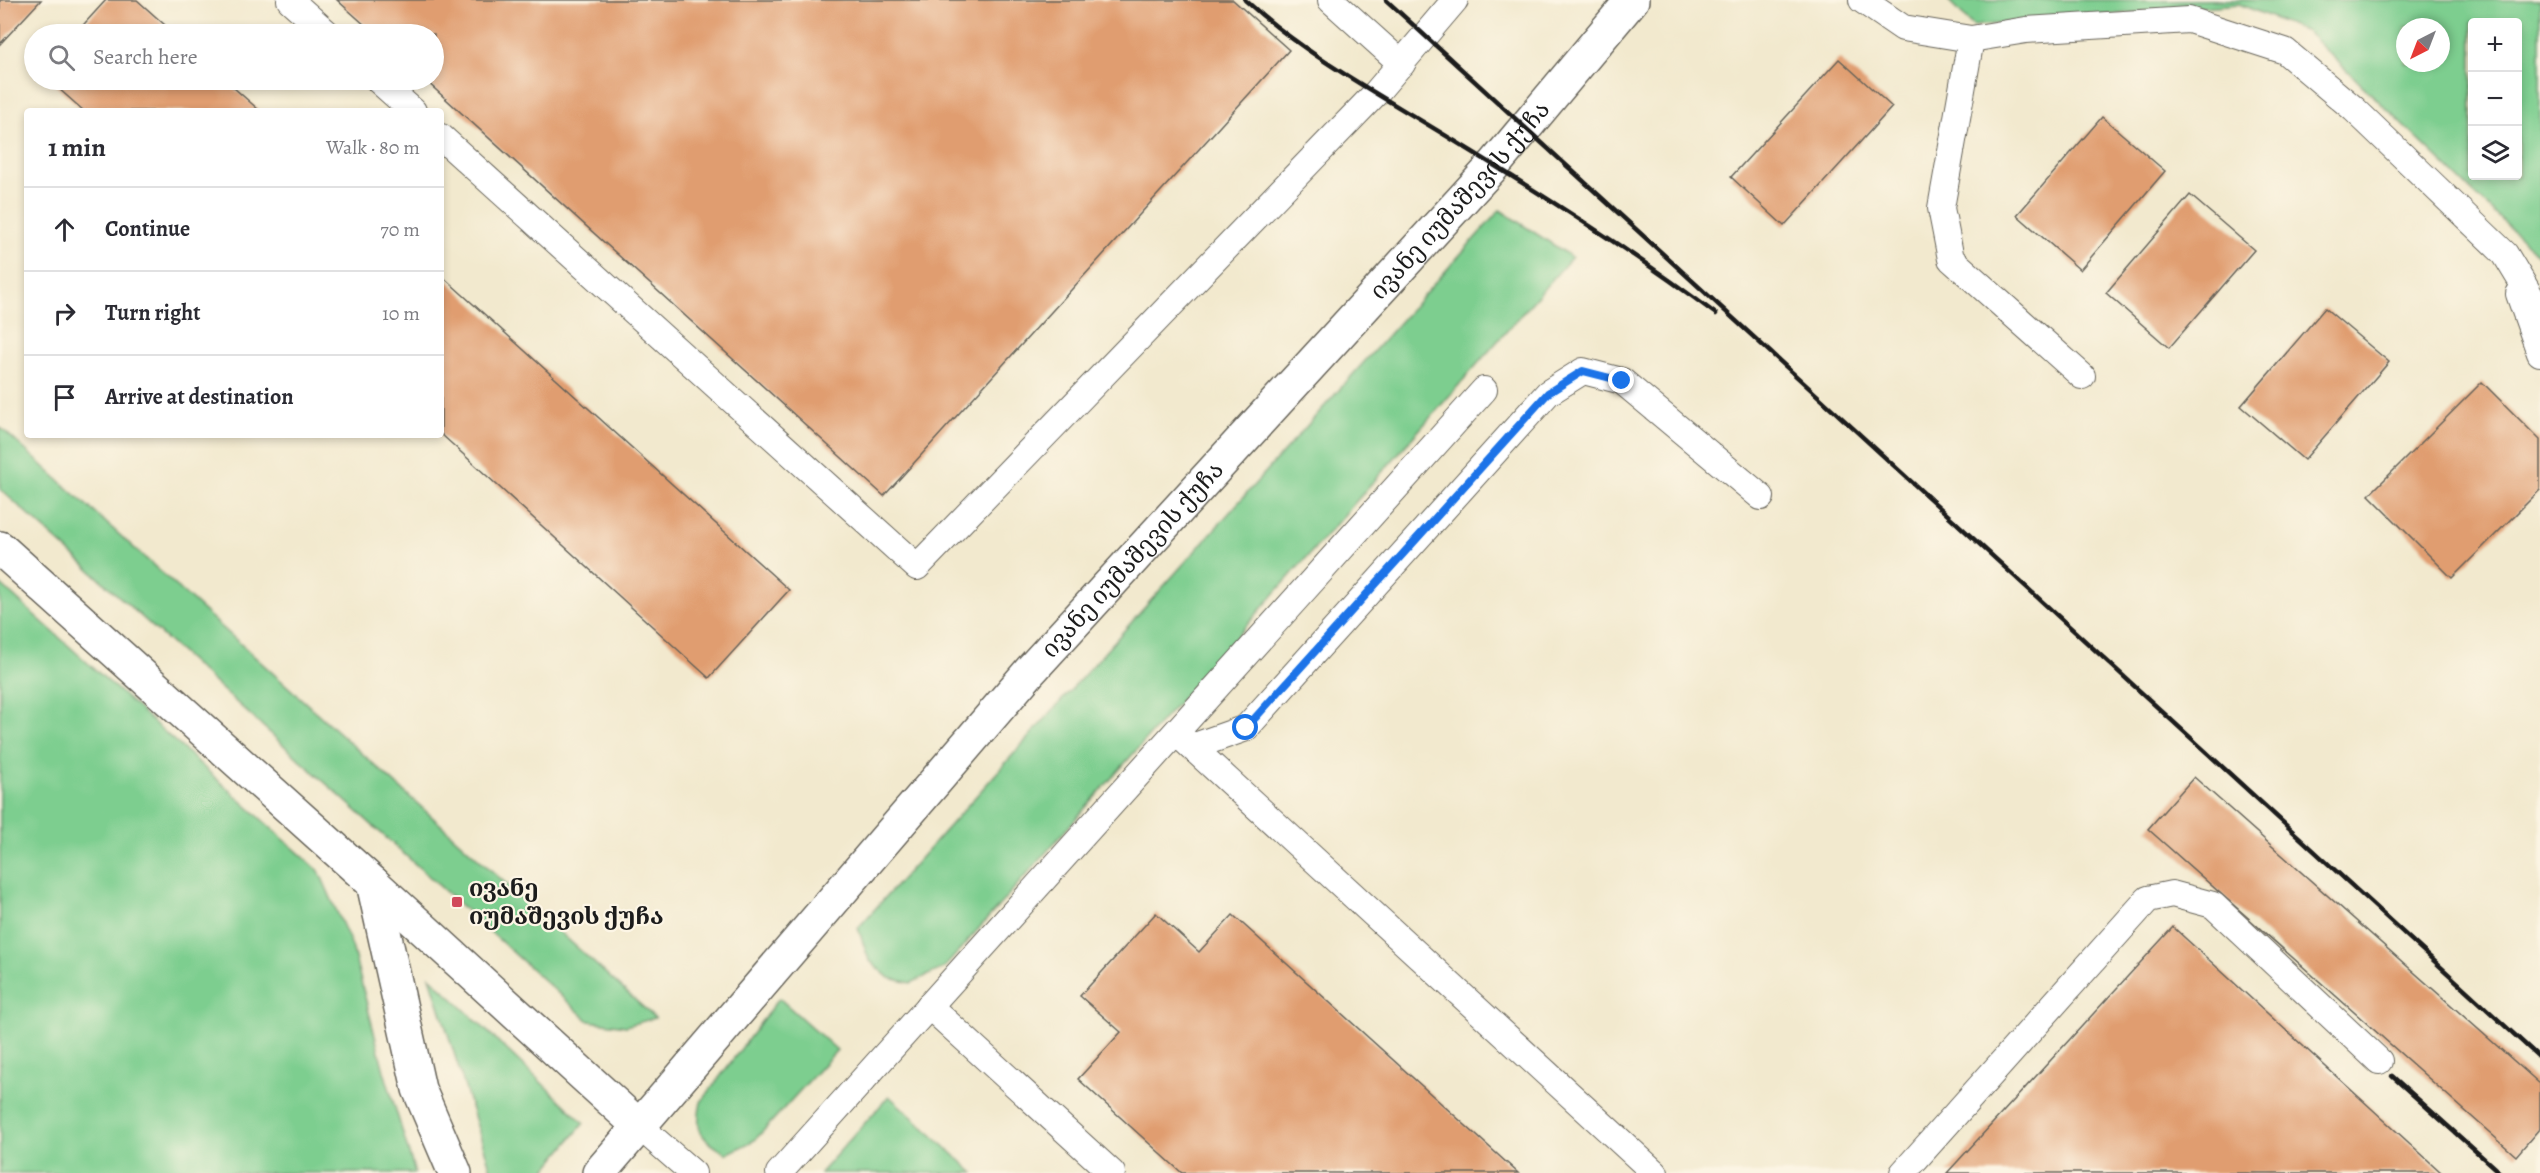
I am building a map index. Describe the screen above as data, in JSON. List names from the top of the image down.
{
  "streets": {
    "street": ["ივანე იუმაშევის ქუჩა"]
  },
  "places": {
    "transit": ["ივანე იუმაშევის ქუჩა"]
  },
  "north": "bottom left",
  "page": {
    "map_buttons": ["+", "−"],
    "search": "Search here",
    "heading": ["1 min", "Walk · 80 m"],
    "list": [
      ["Continue", "70 m"],
      ["Turn right", "10 m"],
      "Arrive at destination"
    ]
  }
}
